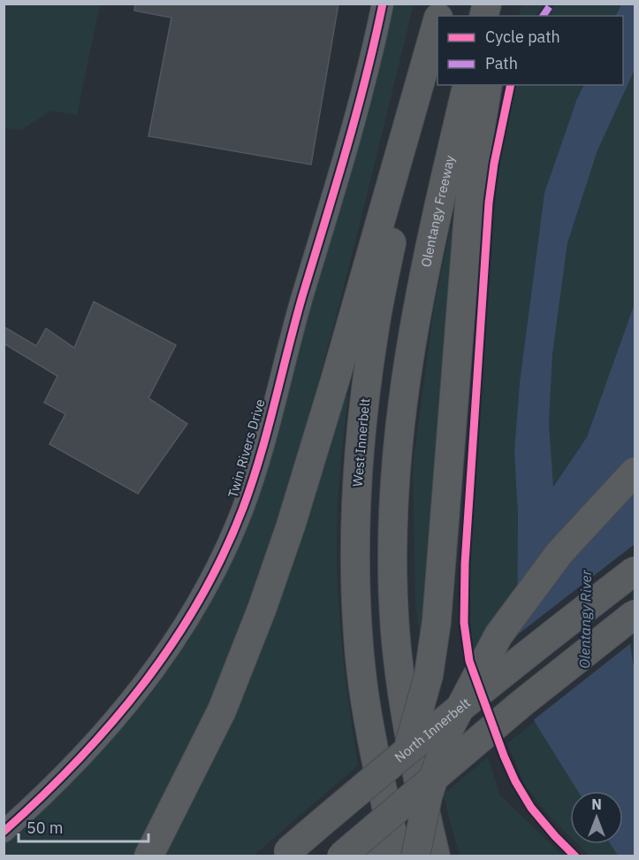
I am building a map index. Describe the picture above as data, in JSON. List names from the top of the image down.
{
  "streets": {
    "highway": ["Olentangy Freeway", "West Innerbelt", "North Innerbelt"],
    "main road": ["Twin Rivers Drive"]
  },
  "water": ["Olentangy River"],
  "legend": ["Cycle path", "Path"],
  "scale_bar": "50 m",
  "north": "top"
}
